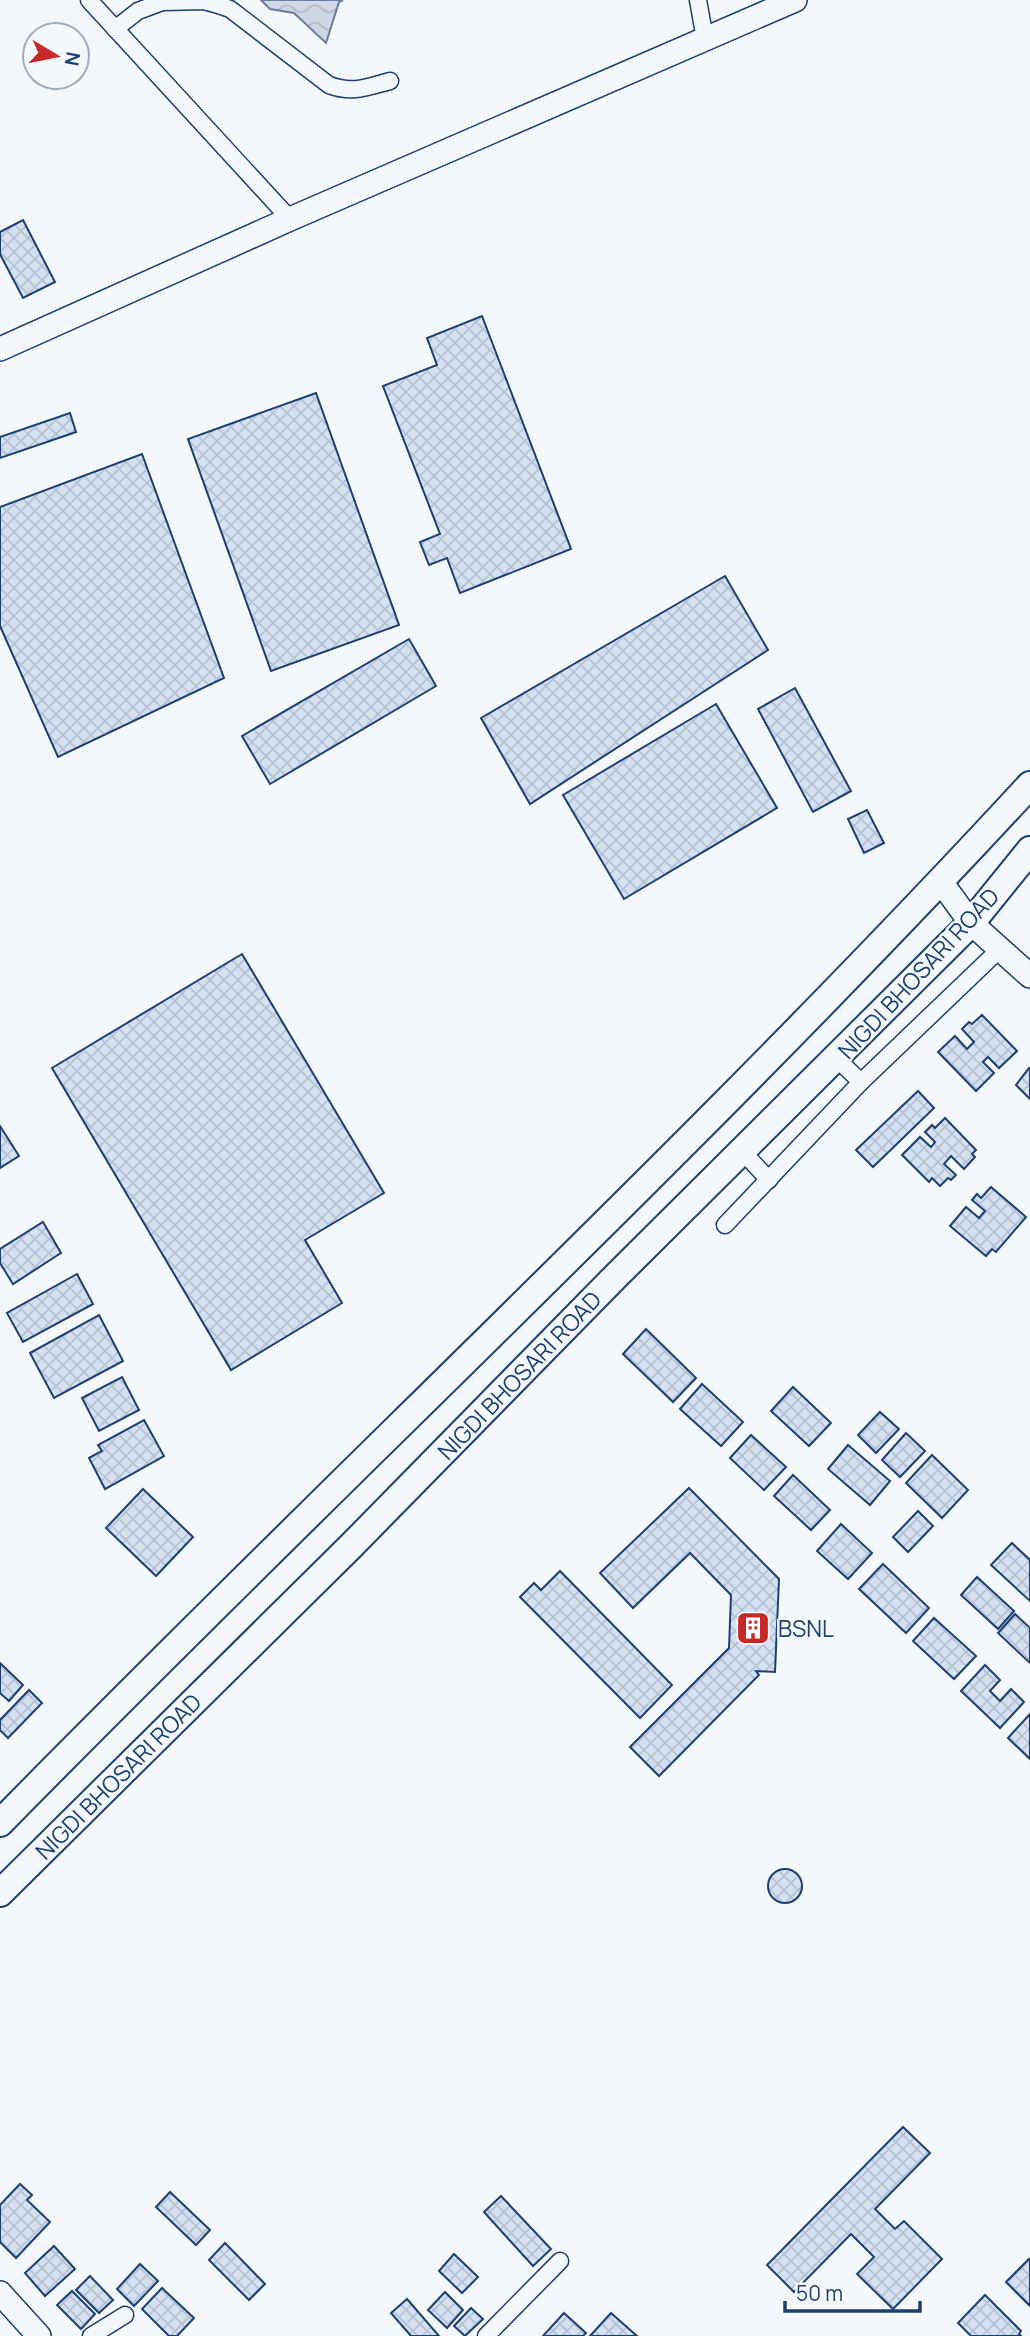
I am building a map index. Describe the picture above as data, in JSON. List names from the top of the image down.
{
  "streets": {
    "main road": ["NIGDI BHOSARI ROAD"]
  },
  "places": {
    "building": ["BSNL"]
  },
  "scale_bar": "50 m",
  "north": "right"
}
